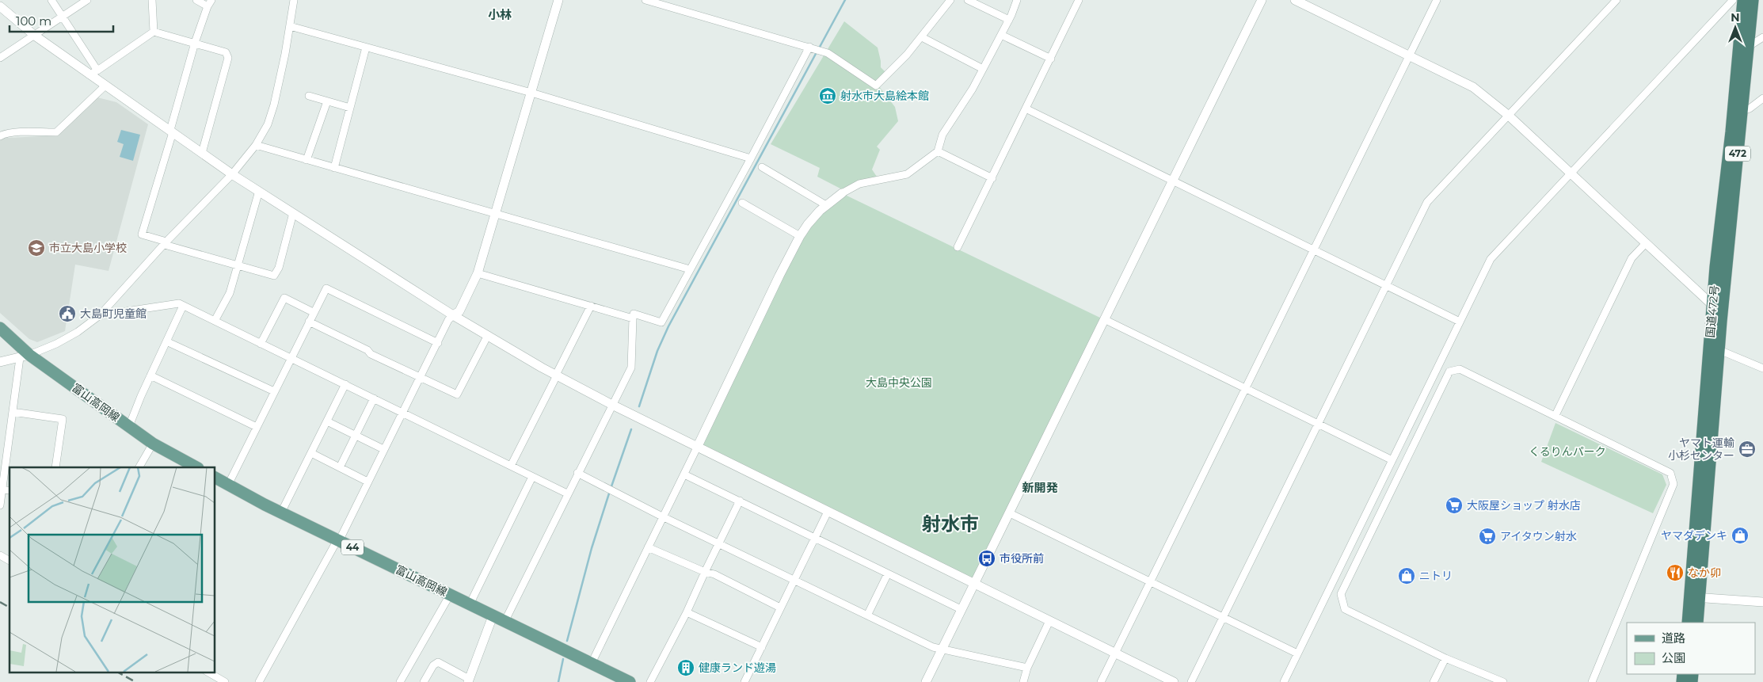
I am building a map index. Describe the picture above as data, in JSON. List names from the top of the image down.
{
  "streets": {
    "highway": ["472", "国道472号"],
    "main road": ["富山高岡線", "44"]
  },
  "districts": ["小林", "新開発", "射水市"],
  "parks": ["大島中央公園", "くるりんパーク"],
  "places": {
    "museum": ["射水市大島絵本館"],
    "school or university": ["市立大島小学校"],
    "public building": ["大島町児童館"],
    "office": ["ヤマト運輸 小杉センター"],
    "supermarket": ["大阪屋ショップ 射水店", "アイタウン射水"],
    "shop": ["ヤマダデンキ", "ニトリ"],
    "bus stop": ["市役所前"],
    "restaurant": ["なか卯"],
    "building": ["健康ランド遊湯"]
  },
  "legend": ["道路", "公園"],
  "scale_bar": "100 m",
  "north": "top"
}
